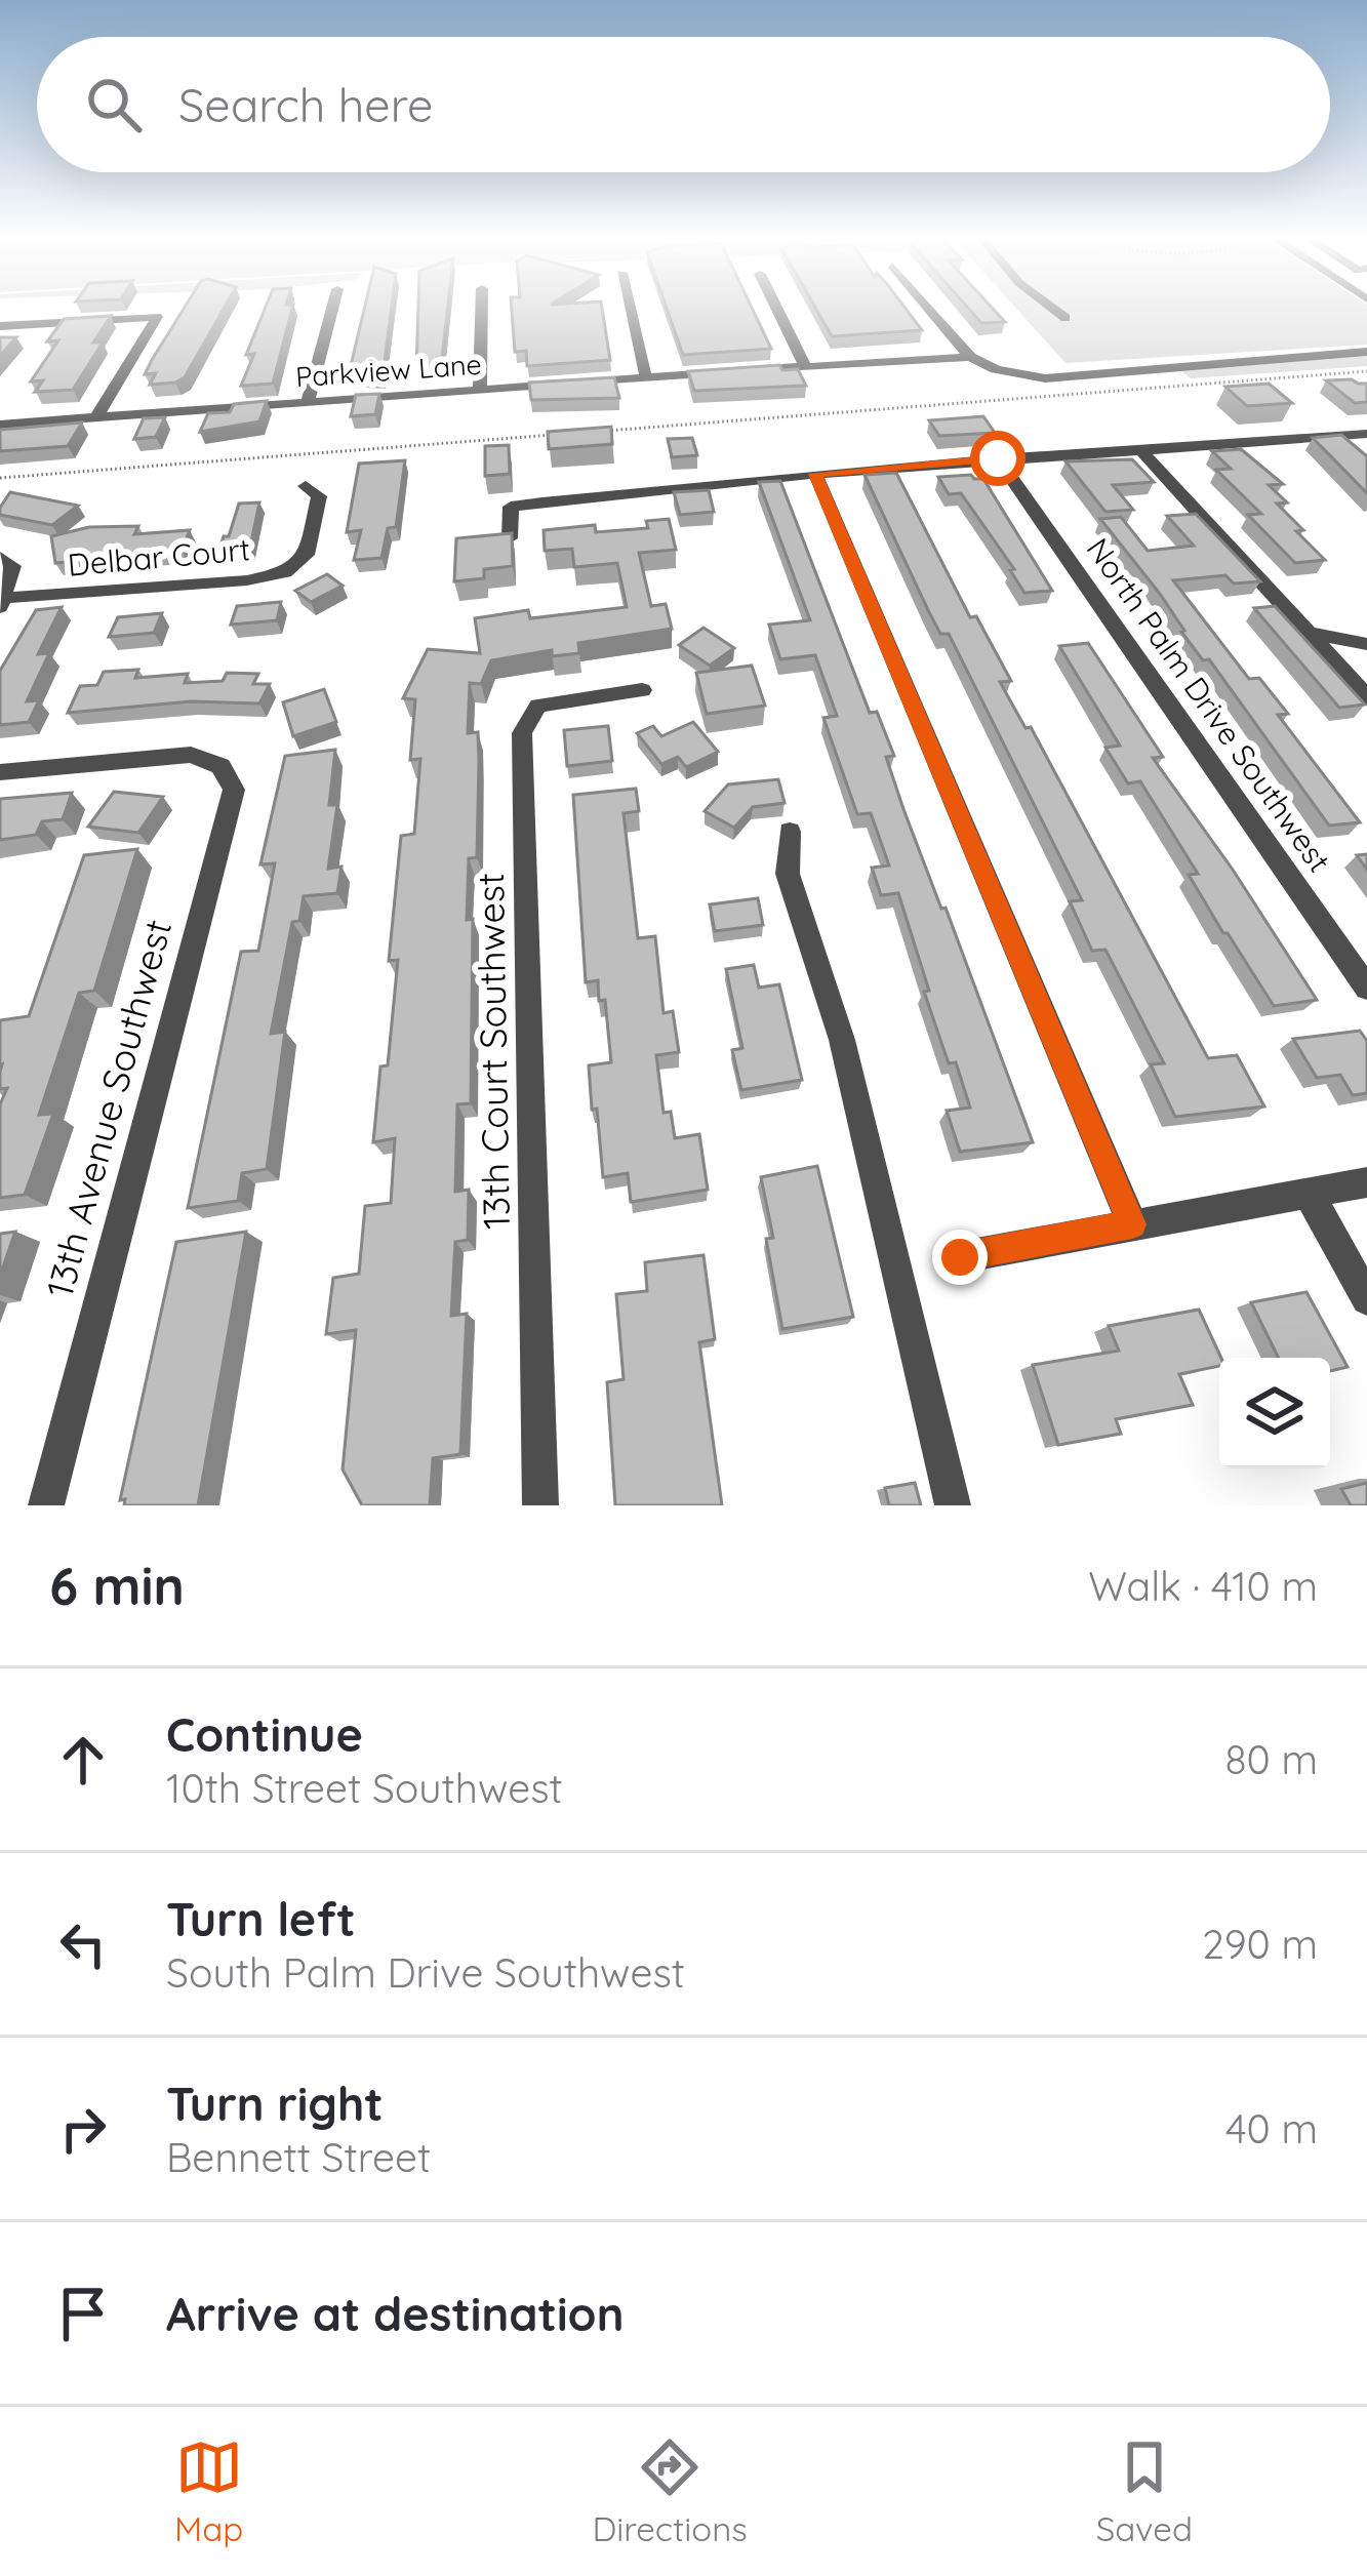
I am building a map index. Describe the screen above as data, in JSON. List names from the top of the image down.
{
  "streets": {
    "street": [
      "Parkview Lane",
      "Delbar Court",
      "North Palm Drive Southwest",
      "13th Court Southwest",
      "13th Avenue Southwest"
    ]
  },
  "page": {
    "search": "Search here",
    "heading": ["6 min", "Walk · 410 m"],
    "list": [
      ["Continue", "10th Street Southwest", "80 m"],
      ["Turn left", "South Palm Drive Southwest", "290 m"],
      ["Turn right", "Bennett Street", "40 m"],
      "Arrive at destination"
    ],
    "nav": ["Map", "Directions", "Saved"]
  }
}
